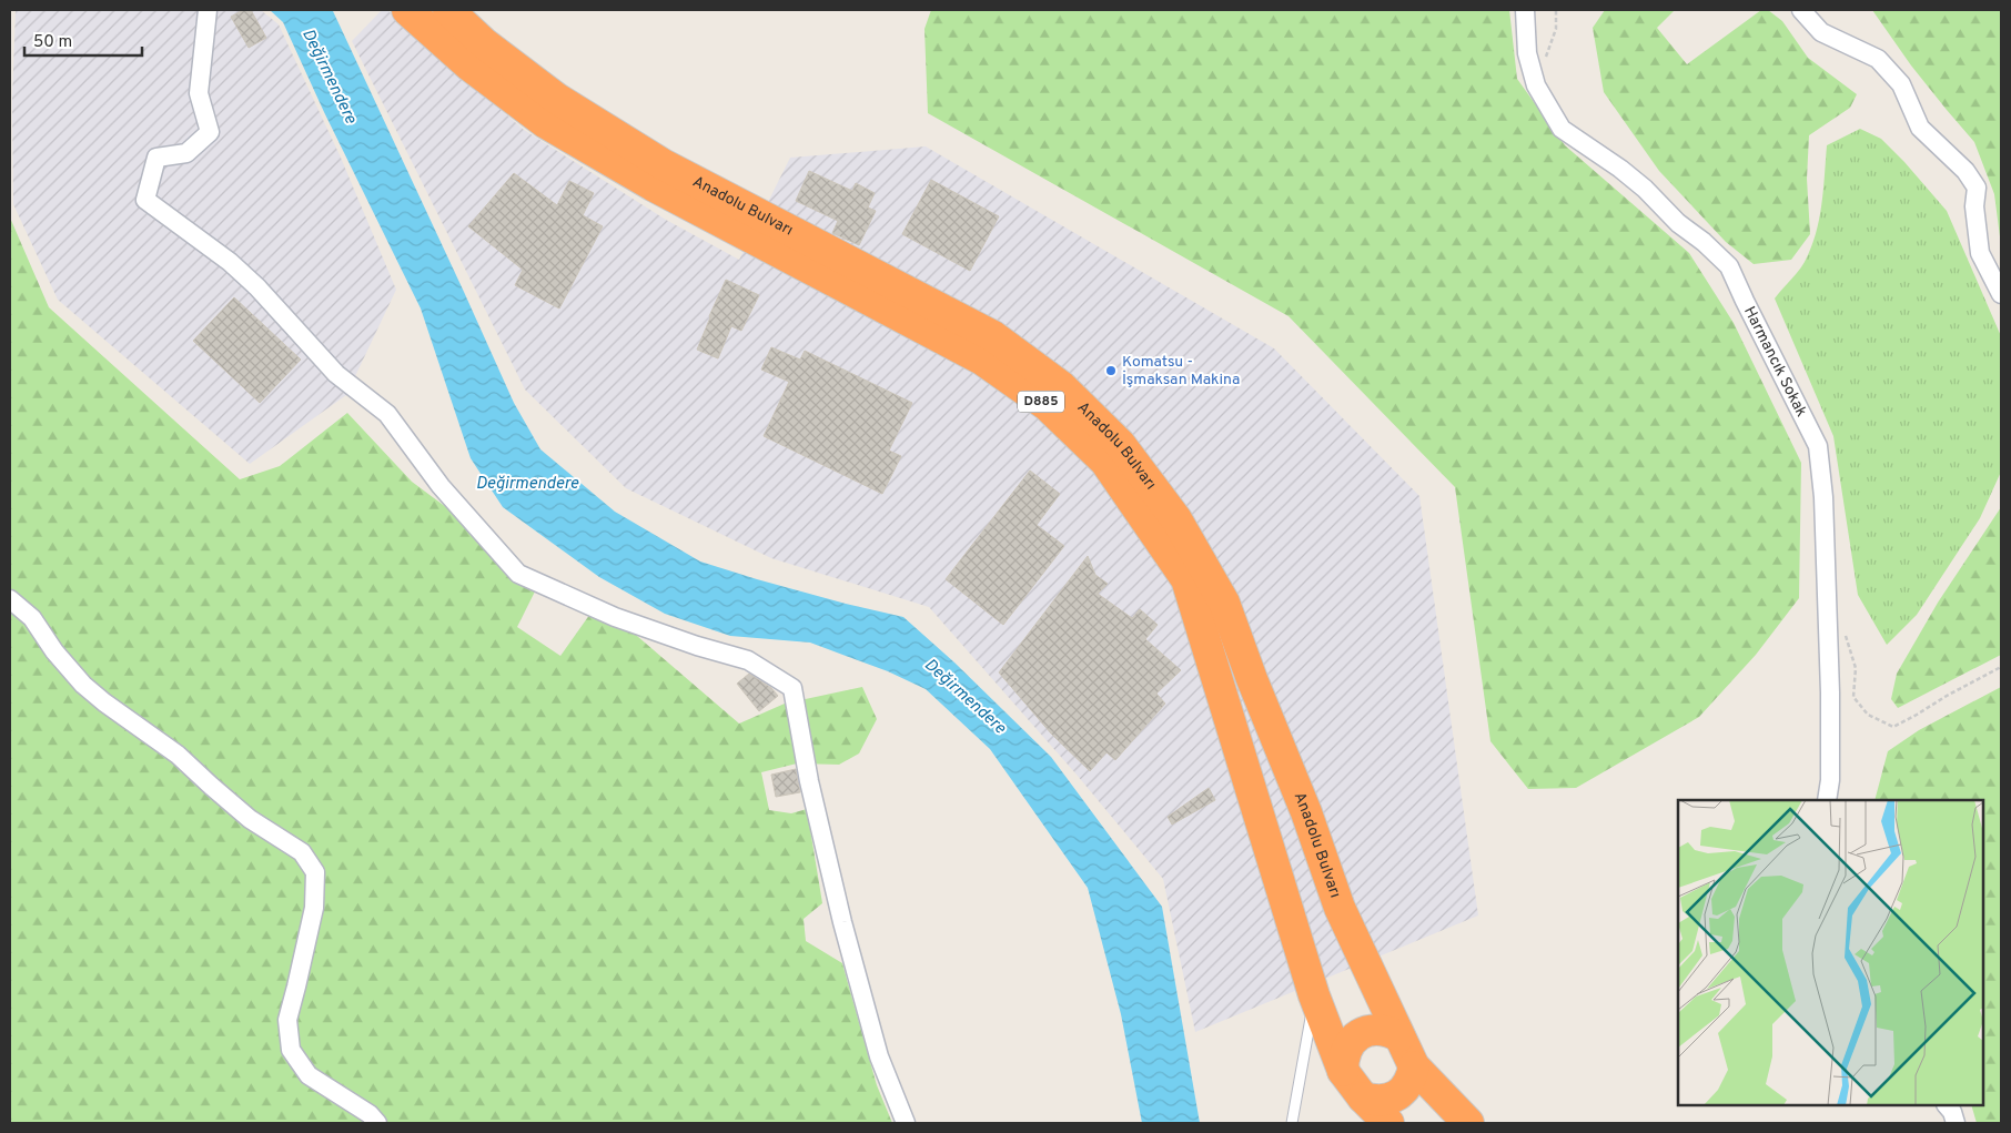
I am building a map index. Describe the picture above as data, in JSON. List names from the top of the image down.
{
  "streets": {
    "highway": ["Anadolu Bulvarı", "D885"],
    "street": ["Harmancık Sokak"]
  },
  "water": ["Değirmendere"],
  "places": ["Komatsu - İşmaksan Makina"],
  "scale_bar": "50 m"
}
